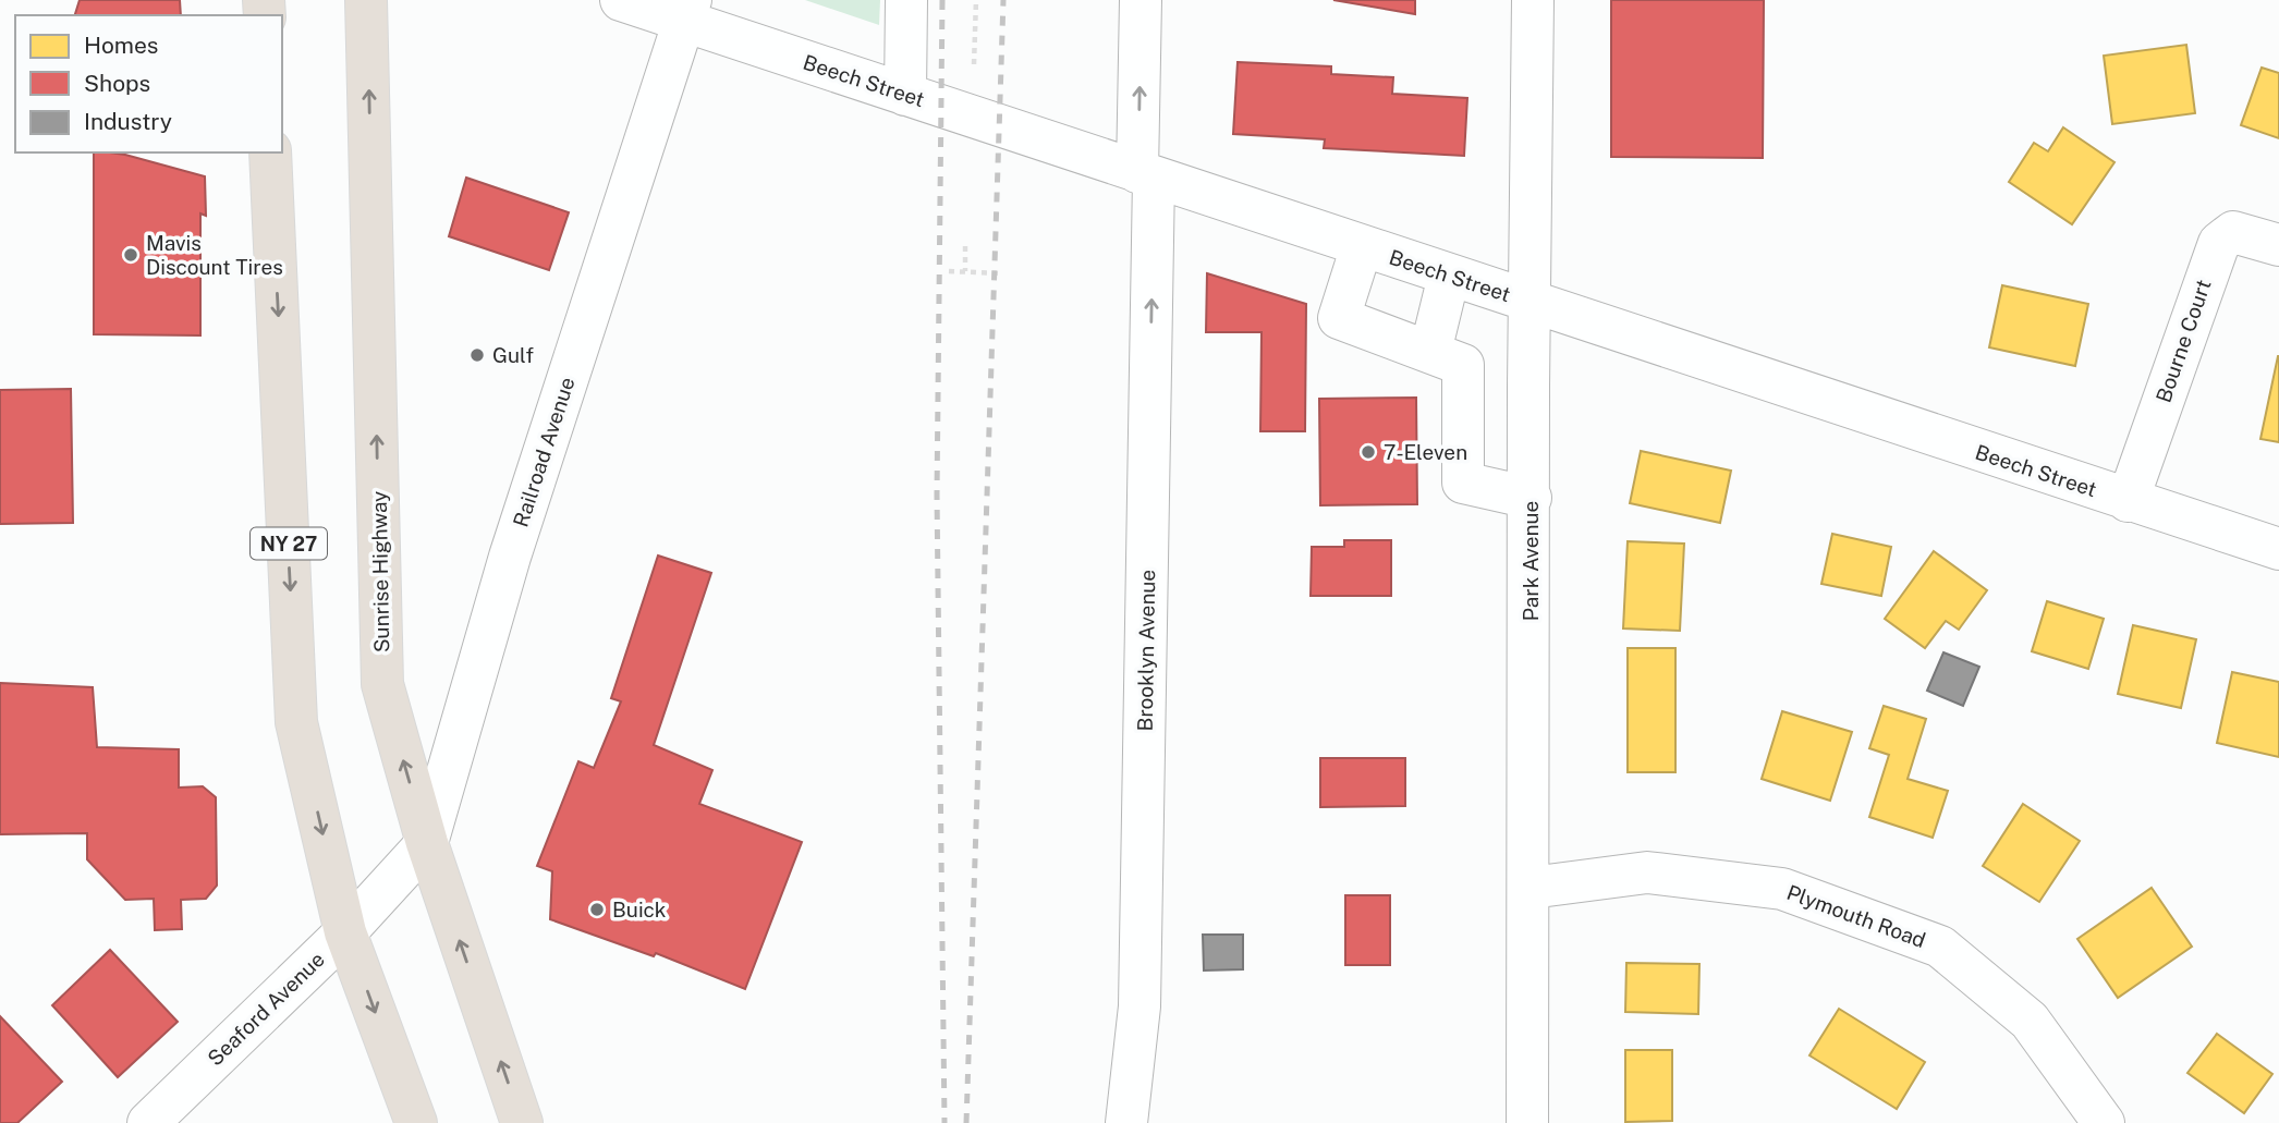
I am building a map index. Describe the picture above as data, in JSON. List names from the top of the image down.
{
  "streets": {
    "highway": ["NY 27", "Sunrise Highway"],
    "street": [
      "Beech Street",
      "Bourne Court",
      "Railroad Avenue",
      "Park Avenue",
      "Brooklyn Avenue",
      "Plymouth Road",
      "Seaford Avenue"
    ]
  },
  "crossings": [
    ["Beech Street", "Bourne Court"],
    ["Beech Street", "Railroad Avenue"],
    ["Beech Street", "Park Avenue"],
    ["Beech Street", "Brooklyn Avenue"],
    ["Railroad Avenue", "Sunrise Highway"],
    ["Railroad Avenue", "Seaford Avenue"],
    ["NY 27", "Seaford Avenue"],
    ["Park Avenue", "Plymouth Road"]
  ],
  "one_way": ["Brooklyn Avenue"],
  "places": [
    "Mavis Discount Tires",
    "Gulf",
    "7-Eleven",
    "Buick"
  ],
  "legend": ["Homes", "Shops", "Industry"]
}
